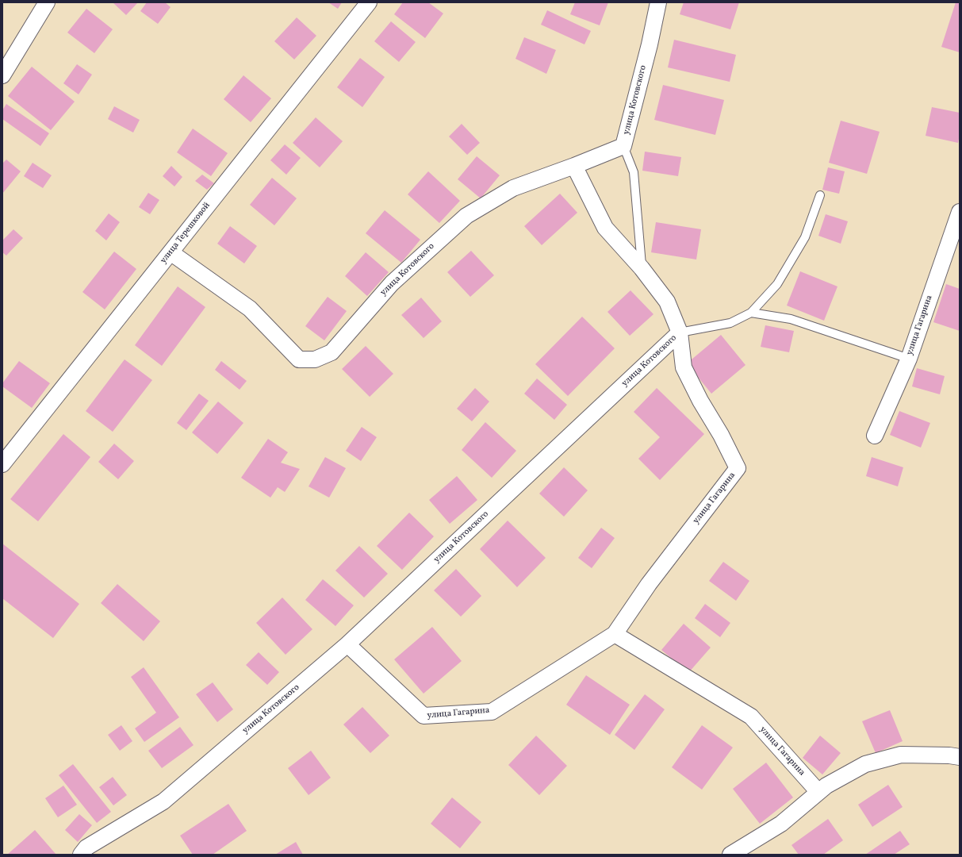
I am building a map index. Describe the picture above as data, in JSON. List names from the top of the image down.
{
  "streets": {
    "street": ["улица Котовского", "улица Терешковой", "улица Гагарина"]
  },
  "crossings": [
    ["улица Котовского", "улица Терешковой"],
    ["улица Котовского", "улица Гагарина"]
  ]
}
